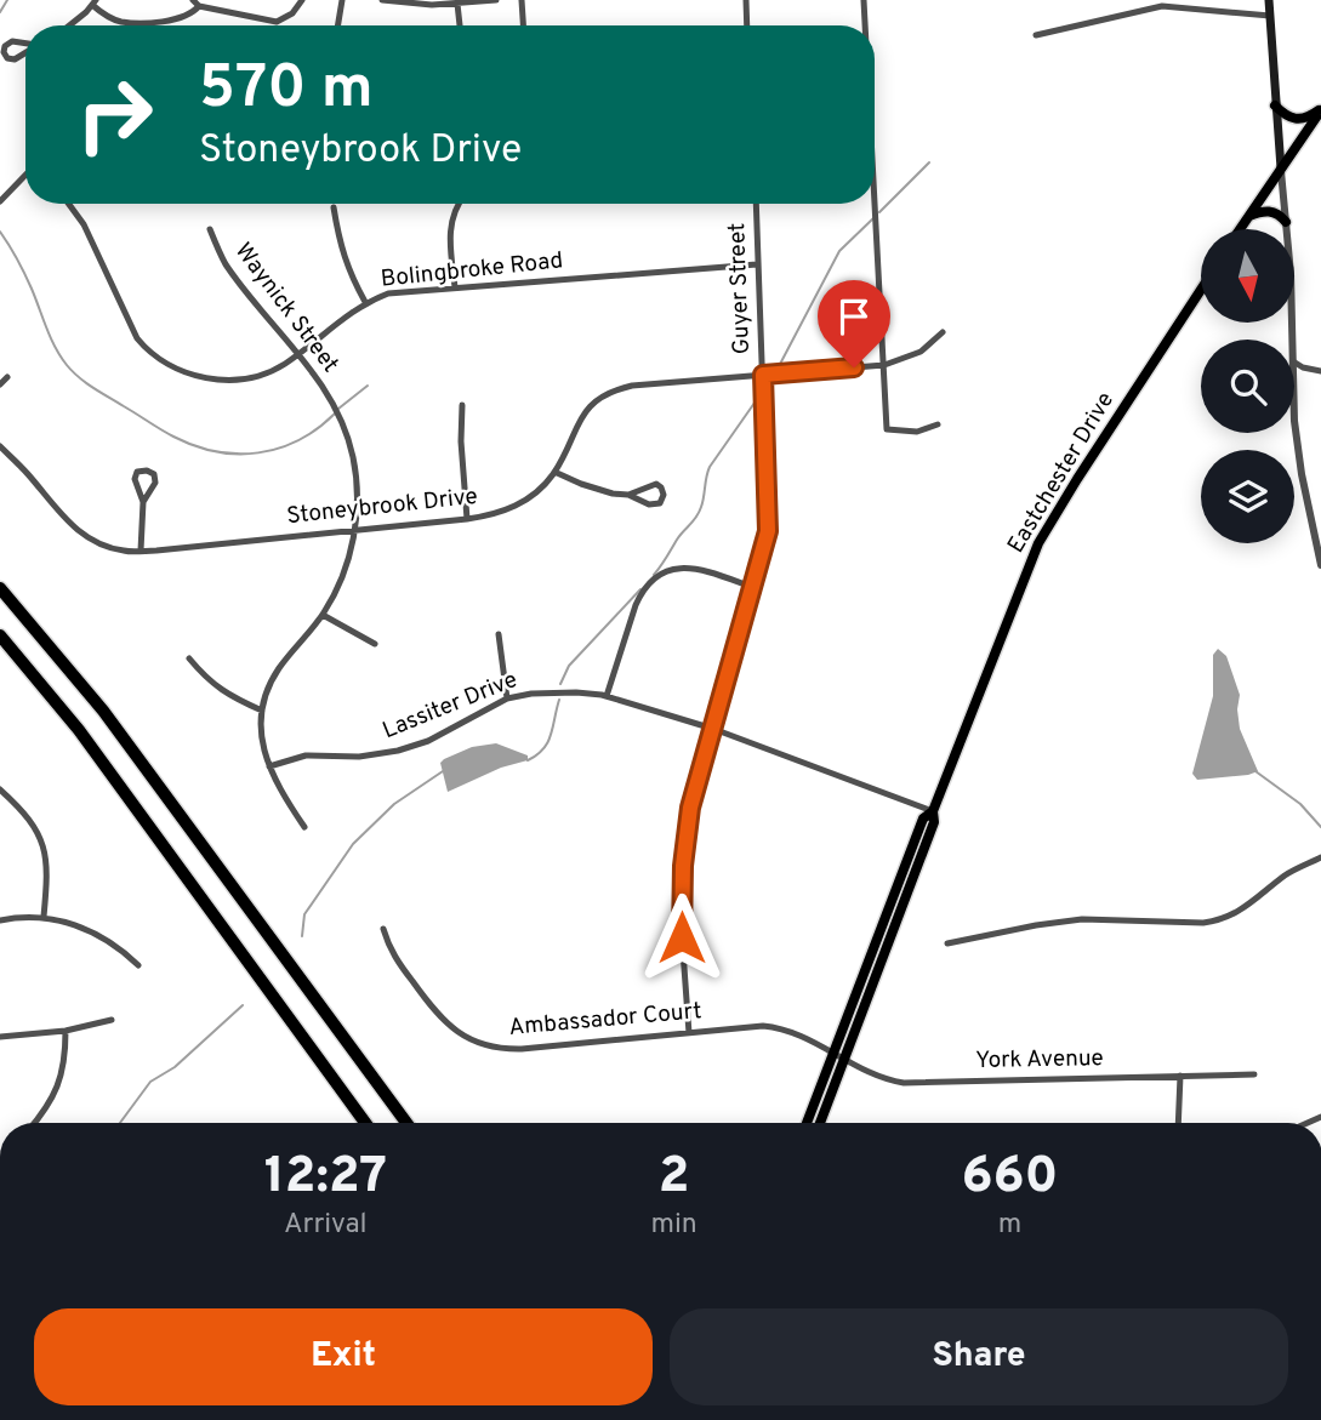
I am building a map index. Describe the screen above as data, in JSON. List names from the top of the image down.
{
  "streets": {
    "main road": ["Eastchester Drive"],
    "street": [
      "Bolingbroke Road",
      "Guyer Street",
      "Waynick Street",
      "Stoneybrook Drive",
      "Lassiter Drive",
      "Ambassador Court",
      "York Avenue"
    ]
  },
  "crossings": [
    ["Bolingbroke Road", "Guyer Street"],
    ["Bolingbroke Road", "Waynick Street"],
    ["Guyer Street", "Stoneybrook Drive"],
    ["Guyer Street", "Lassiter Drive"],
    ["Guyer Street", "Ambassador Court"],
    ["Waynick Street", "Stoneybrook Drive"],
    ["Waynick Street", "Lassiter Drive"],
    ["Eastchester Drive", "Lassiter Drive"],
    ["Eastchester Drive", "Ambassador Court"],
    ["Eastchester Drive", "York Avenue"],
    ["Ambassador Court", "York Avenue"]
  ],
  "north": "bottom",
  "page": {
    "turn": ["570 m", "Stoneybrook Drive"],
    "eta": [
      "12:27",
      "Arrival",
      "2",
      "min",
      "660",
      "m"
    ],
    "buttons": ["Exit", "Share"]
  }
}
